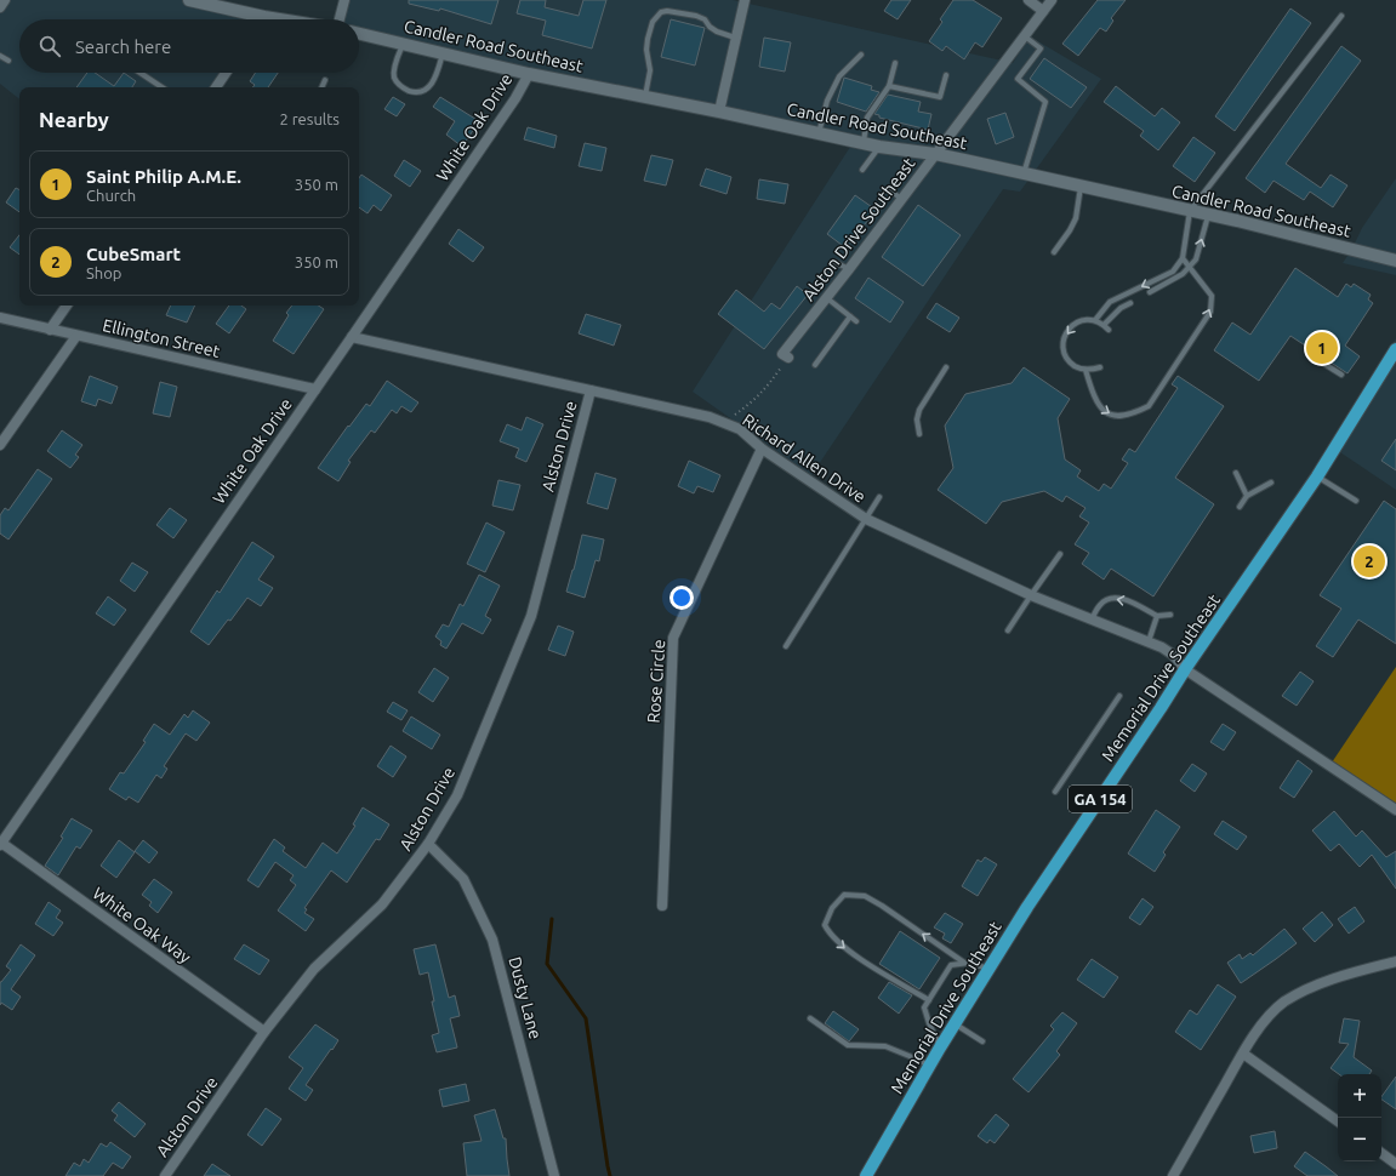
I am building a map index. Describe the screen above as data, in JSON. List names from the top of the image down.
{
  "streets": {
    "main road": ["Candler Road Southeast", "Memorial Drive Southeast", "GA 154"],
    "street": [
      "White Oak Drive",
      "Alston Drive Southeast",
      "Ellington Street",
      "Alston Drive",
      "Richard Allen Drive",
      "Rose Circle",
      "White Oak Way",
      "Dusty Lane"
    ]
  },
  "crossings": [
    ["Candler Road Southeast", "White Oak Drive"],
    ["Candler Road Southeast", "Alston Drive Southeast"],
    ["White Oak Drive", "Ellington Street"],
    ["White Oak Drive", "Richard Allen Drive"],
    ["White Oak Drive", "White Oak Way"],
    ["Alston Drive", "Richard Allen Drive"],
    ["Alston Drive", "White Oak Way"],
    ["Alston Drive", "Dusty Lane"],
    ["Richard Allen Drive", "Memorial Drive Southeast"],
    ["Richard Allen Drive", "Rose Circle"]
  ],
  "page": {
    "search": "Search here",
    "heading": ["Nearby", "2 results"],
    "list": [
      {
        "mark": "1",
        "name": "Saint Philip A.M.E.",
        "note": "Church",
        "value": "350 m"
      },
      {
        "mark": "2",
        "name": "CubeSmart",
        "note": "Shop",
        "value": "350 m"
      }
    ],
    "pins": ["1", "2"],
    "map_buttons": ["+", "−"]
  }
}
